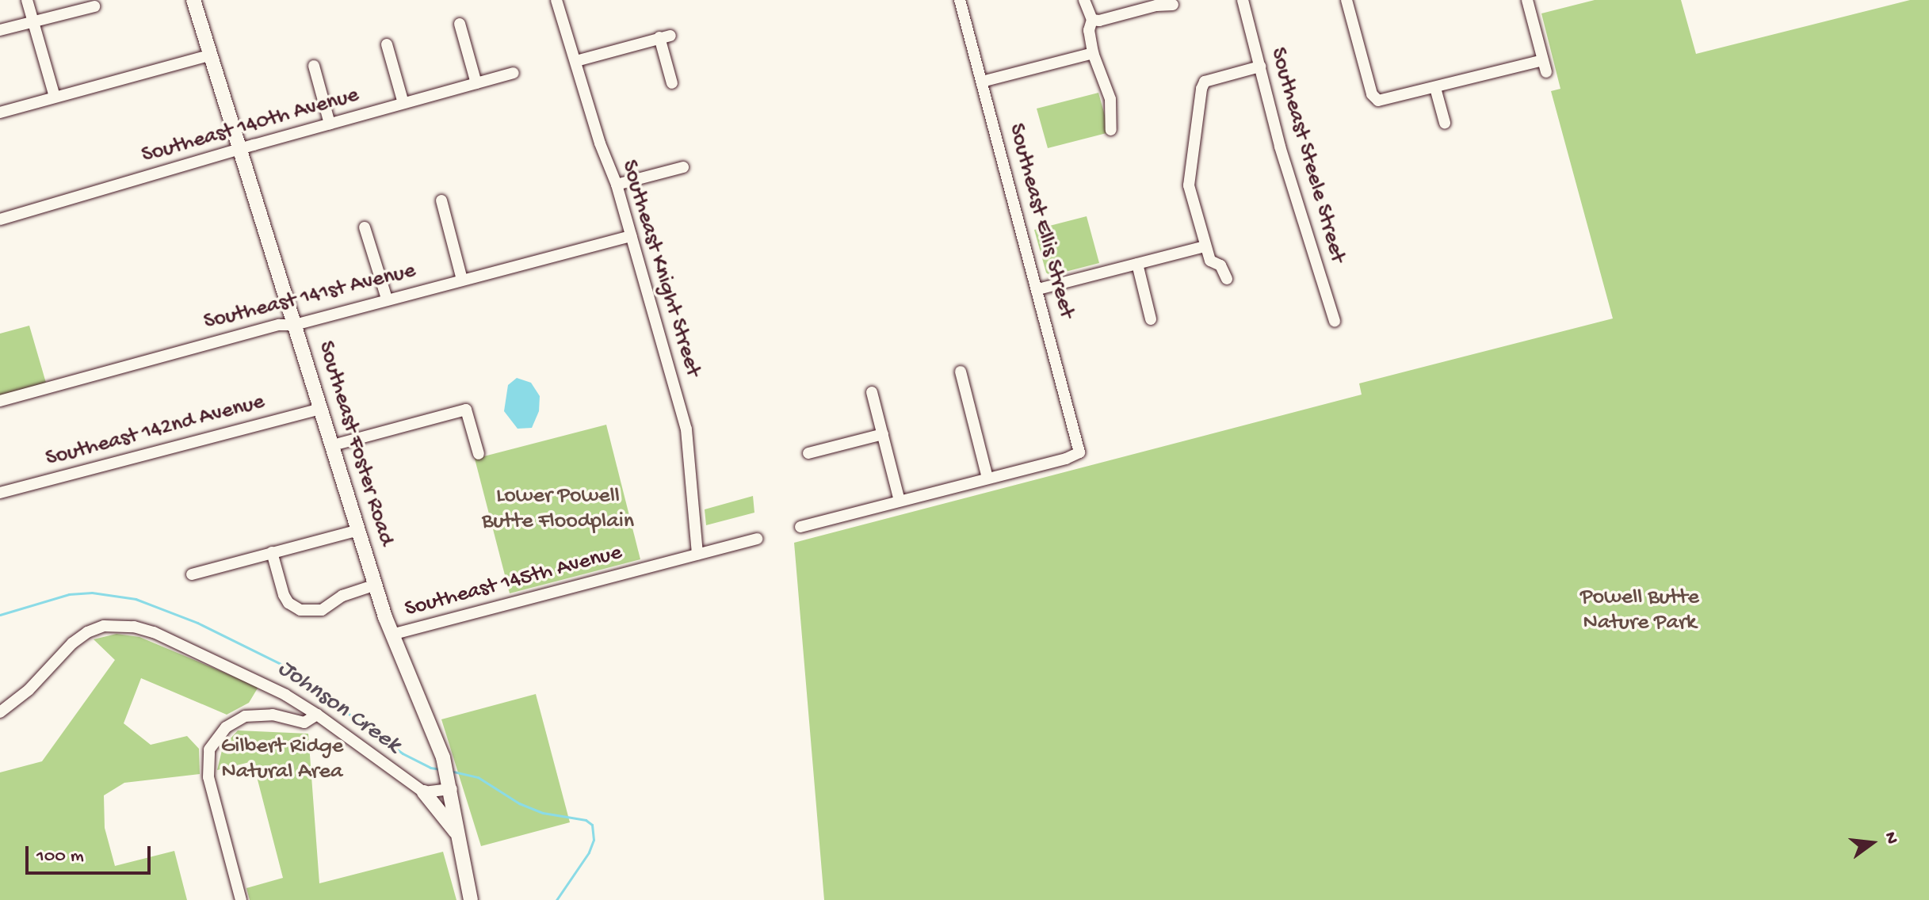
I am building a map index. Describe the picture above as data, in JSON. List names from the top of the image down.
{
  "streets": {
    "main road": ["Southeast Foster Road"],
    "street": [
      "Southeast 140th Avenue",
      "Southeast Steele Street",
      "Southeast Ellis Street",
      "Southeast Knight Street",
      "Southeast 141st Avenue",
      "Southeast 142nd Avenue",
      "Southeast 145th Avenue"
    ]
  },
  "crossings": [
    ["Southeast 140th Avenue", "Southeast Foster Road"],
    ["Southeast Knight Street", "Southeast 141st Avenue"],
    ["Southeast Knight Street", "Southeast 145th Avenue"],
    ["Southeast 141st Avenue", "Southeast Foster Road"],
    ["Southeast 142nd Avenue", "Southeast Foster Road"],
    ["Southeast Foster Road", "Southeast 145th Avenue"]
  ],
  "water": ["Johnson Creek"],
  "parks": ["Lower Powell Butte Floodplain", "Powell Butte Nature Park", "Gilbert Ridge Natural Area"],
  "scale_bar": "100 m",
  "north": "right"
}
